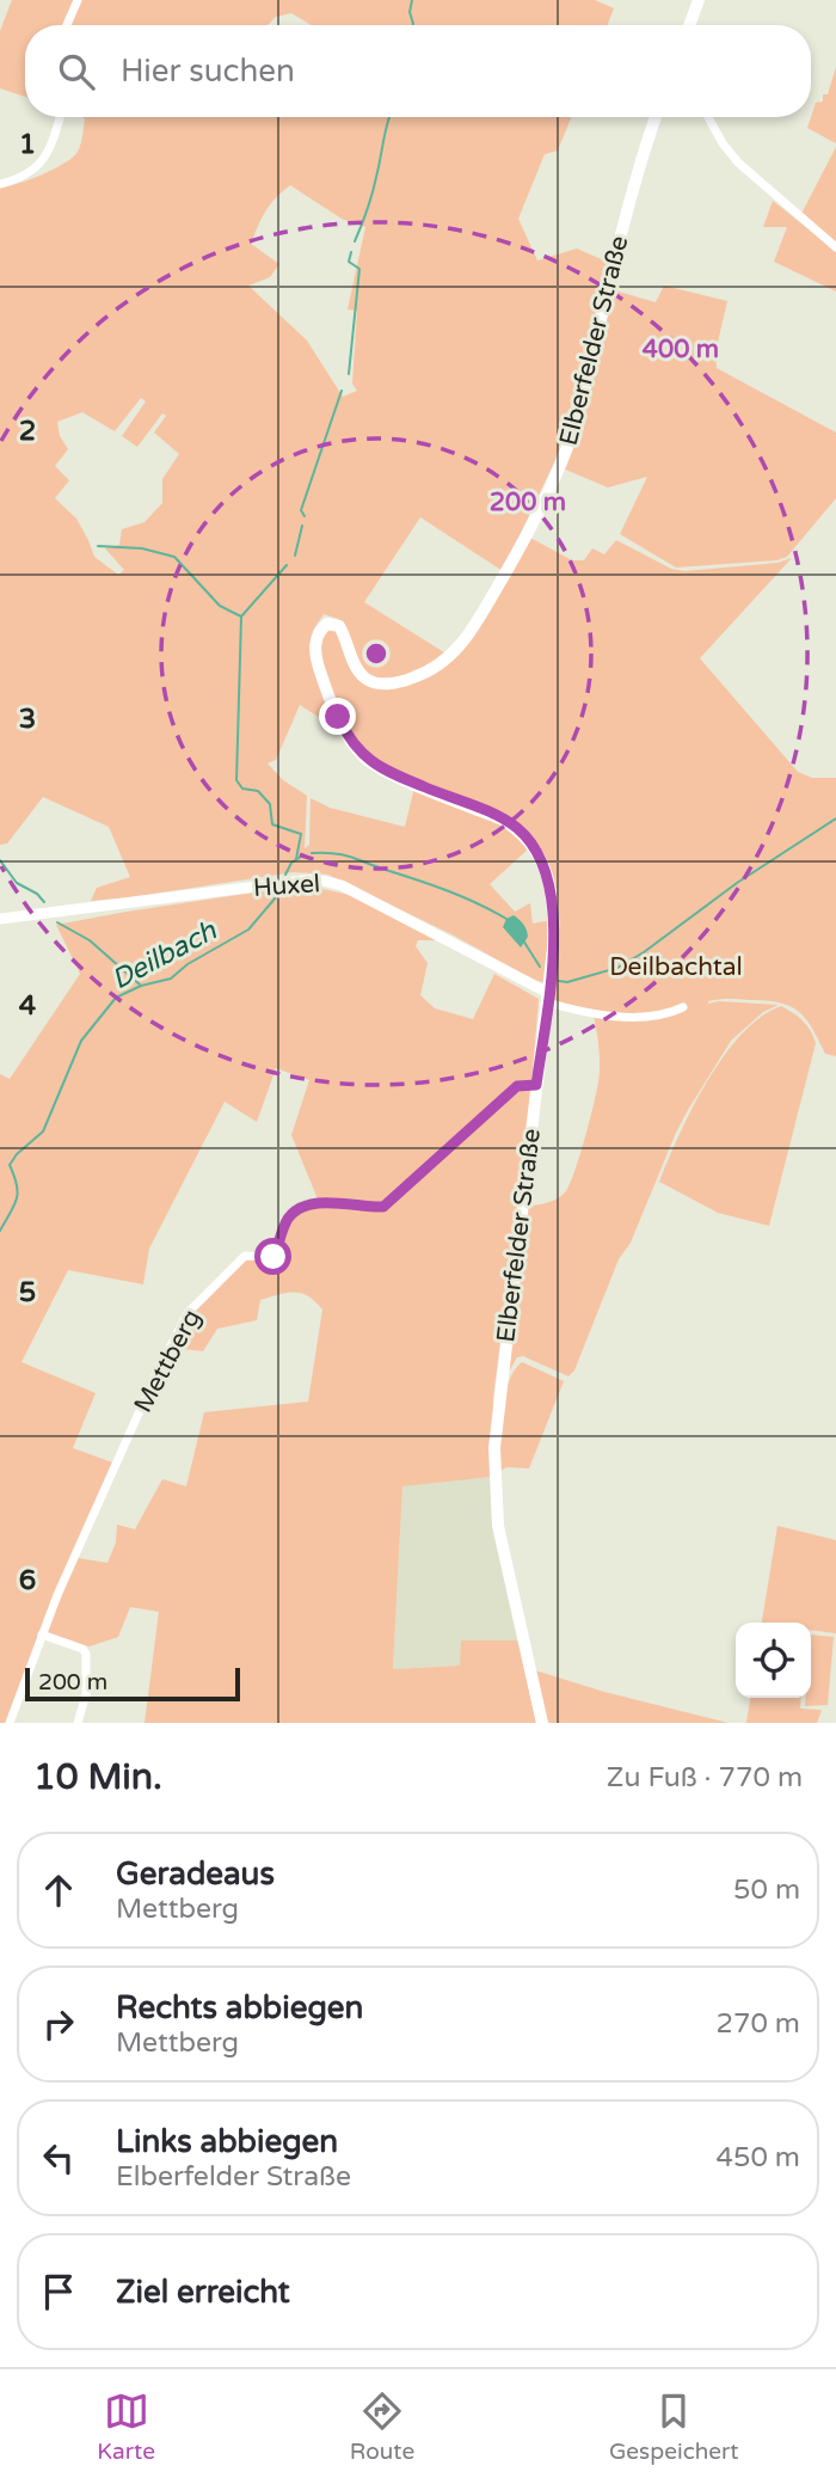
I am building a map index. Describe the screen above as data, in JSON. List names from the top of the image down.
{
  "streets": {
    "main road": ["Elberfelder Straße"],
    "street": ["Huxel", "Mettberg"]
  },
  "crossings": [
    ["Elberfelder Straße", "Huxel"],
    ["Elberfelder Straße", "Mettberg"]
  ],
  "water": ["Deilbach"],
  "parks": ["Deilbachtal"],
  "scale_bar": "200 m",
  "page": {
    "search": "Hier suchen",
    "scale": "200 m",
    "heading": ["10 Min.", "Zu Fuß · 770 m"],
    "list": [
      ["Geradeaus", "Mettberg", "50 m"],
      ["Rechts abbiegen", "Mettberg", "270 m"],
      ["Links abbiegen", "Elberfelder Straße", "450 m"],
      "Ziel erreicht"
    ],
    "nav": ["Karte", "Route", "Gespeichert"]
  },
  "grid": {
    "rows": [
      "1",
      "2",
      "3",
      "4",
      "5",
      "6"
    ]
  },
  "rings": ["400 m", "200 m"]
}
